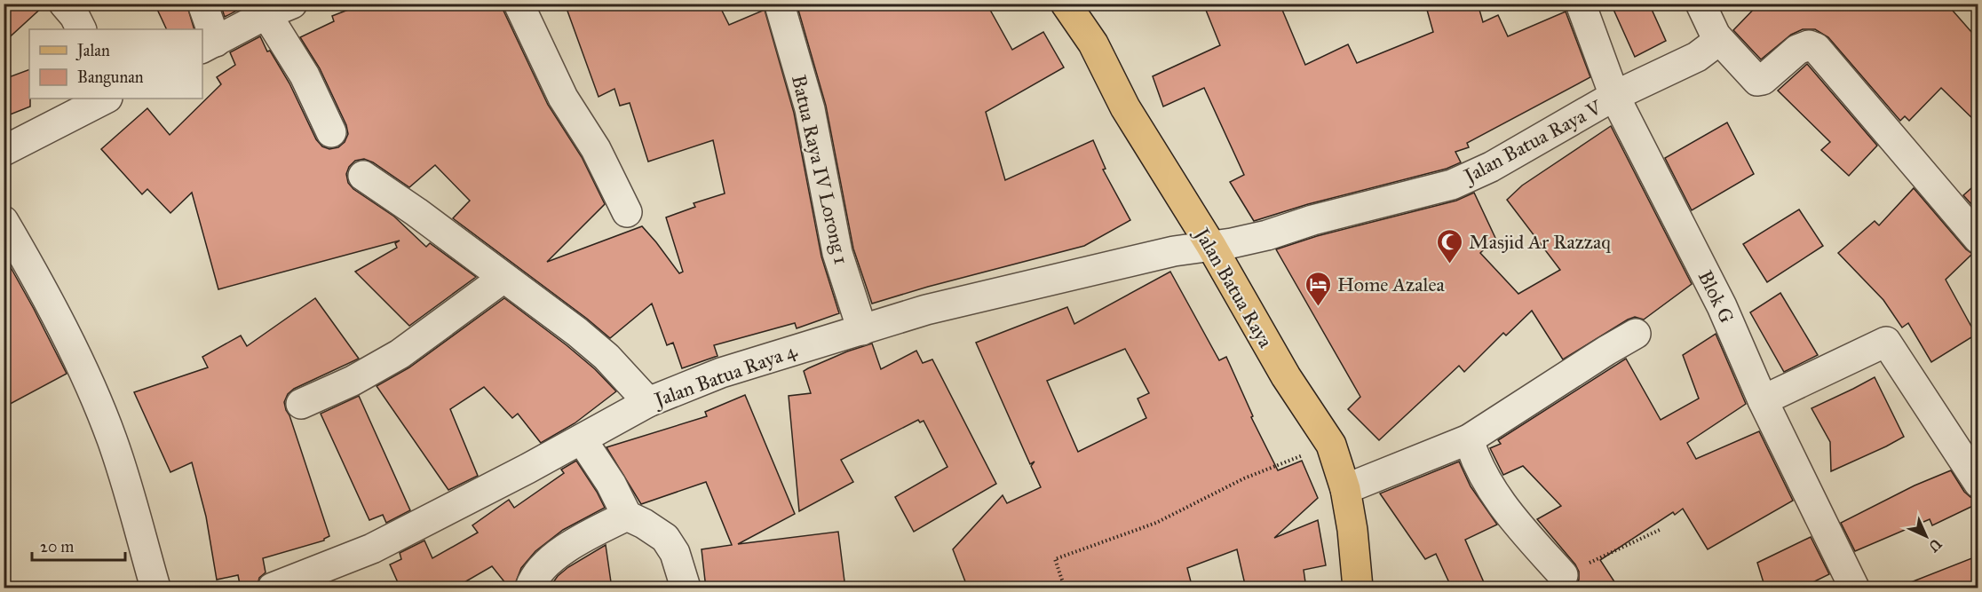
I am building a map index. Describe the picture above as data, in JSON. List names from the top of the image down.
{
  "streets": {
    "main road": ["Jalan Batua Raya"],
    "street": [
      "Jalan Batua Raya V",
      "Batua Raya IV Lorong 1",
      "Blok G",
      "Jalan Batua Raya 4"
    ]
  },
  "crossings": [
    ["Jalan Batua Raya V", "Jalan Batua Raya"],
    ["Jalan Batua Raya V", "Blok G"],
    ["Jalan Batua Raya V", "Jalan Batua Raya 4"],
    ["Batua Raya IV Lorong 1", "Jalan Batua Raya 4"],
    ["Jalan Batua Raya", "Jalan Batua Raya 4"]
  ],
  "places": {
    "mosque": ["Masjid Ar Razzaq"],
    "hotel": ["Home Azalea"]
  },
  "legend": ["Jalan", "Bangunan"],
  "scale_bar": "20 m",
  "north": "bottom right"
}
